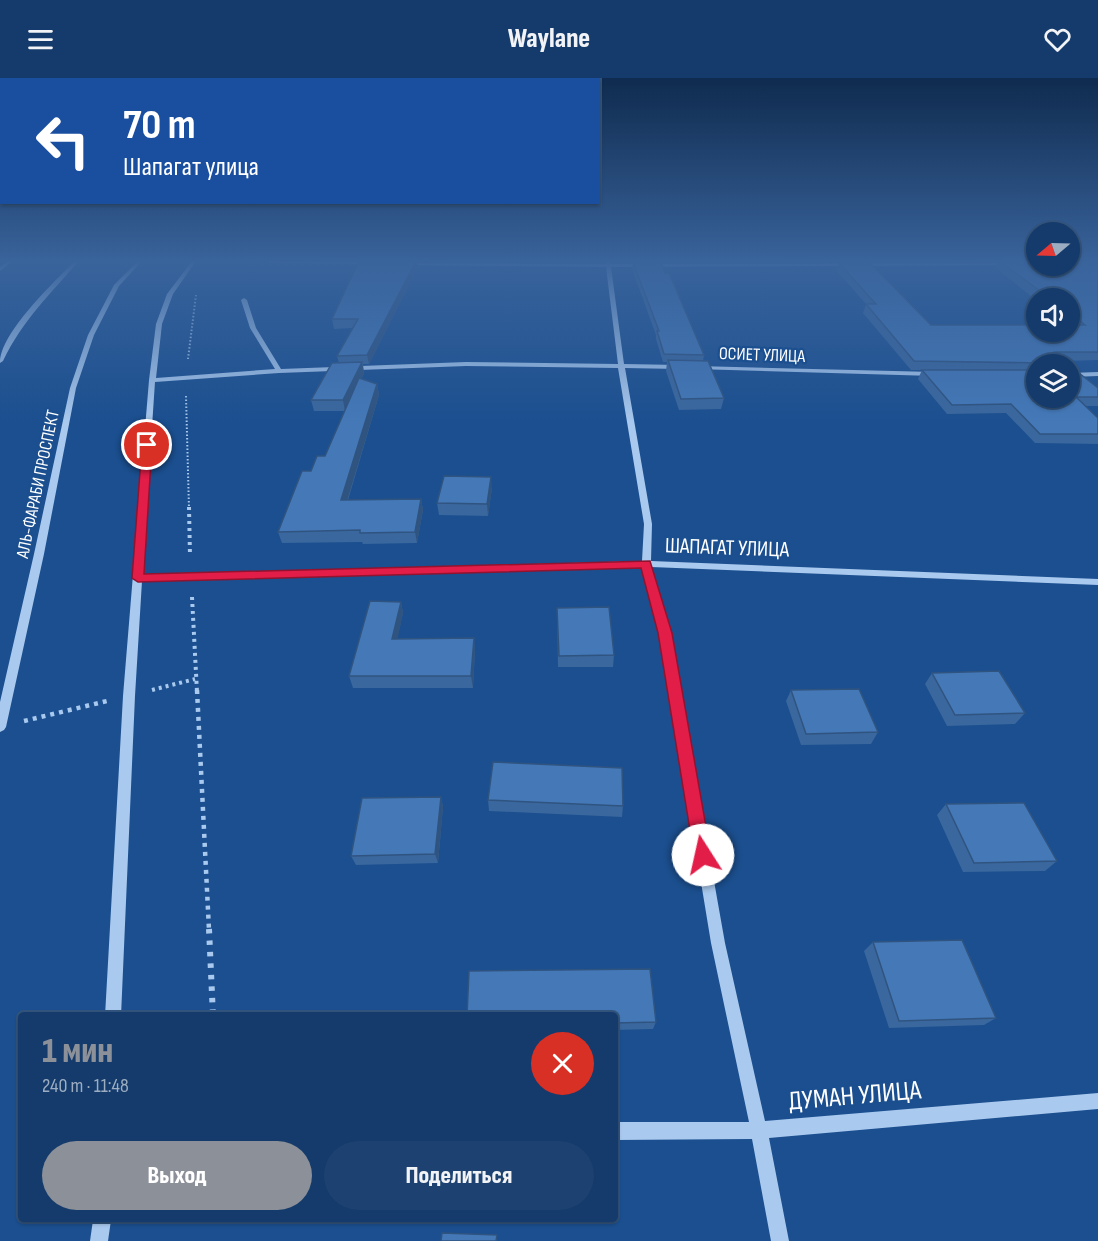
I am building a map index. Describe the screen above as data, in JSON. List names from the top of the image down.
{
  "streets": {
    "street": [
      "ОСИЕТ УЛИЦА",
      "АЛЬ-ФАРАБИ ПРОСПЕКТ",
      "ШАПАГАТ УЛИЦА",
      "ДУМАН УЛИЦА"
    ]
  },
  "north": "left",
  "page": {
    "header": "Waylane",
    "turn": ["70 m", "Шапагат улица"],
    "heading": ["1 мин", "240 m · 11:48"],
    "buttons": ["Выход", "Поделиться"]
  }
}
